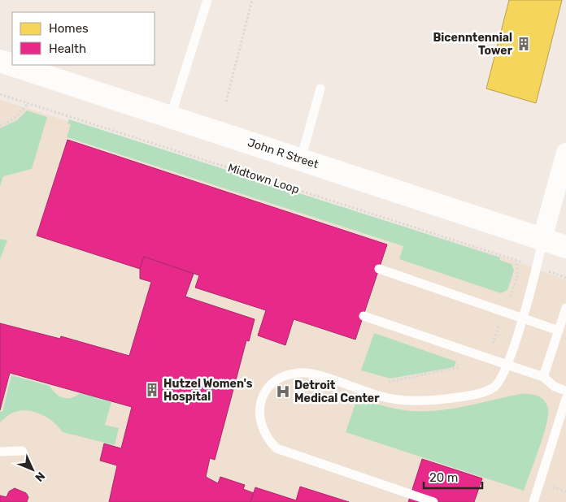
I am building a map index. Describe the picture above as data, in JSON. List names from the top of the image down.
{
  "streets": {
    "street": ["John R Street"],
    "path": ["Midtown Loop"]
  },
  "places": {
    "building": ["Bicenntennial Tower", "Hutzel Women's Hospital"],
    "hospital": ["Detroit Medical Center"]
  },
  "legend": ["Homes", "Health"],
  "scale_bar": "20 m",
  "north": "bottom right"
}
